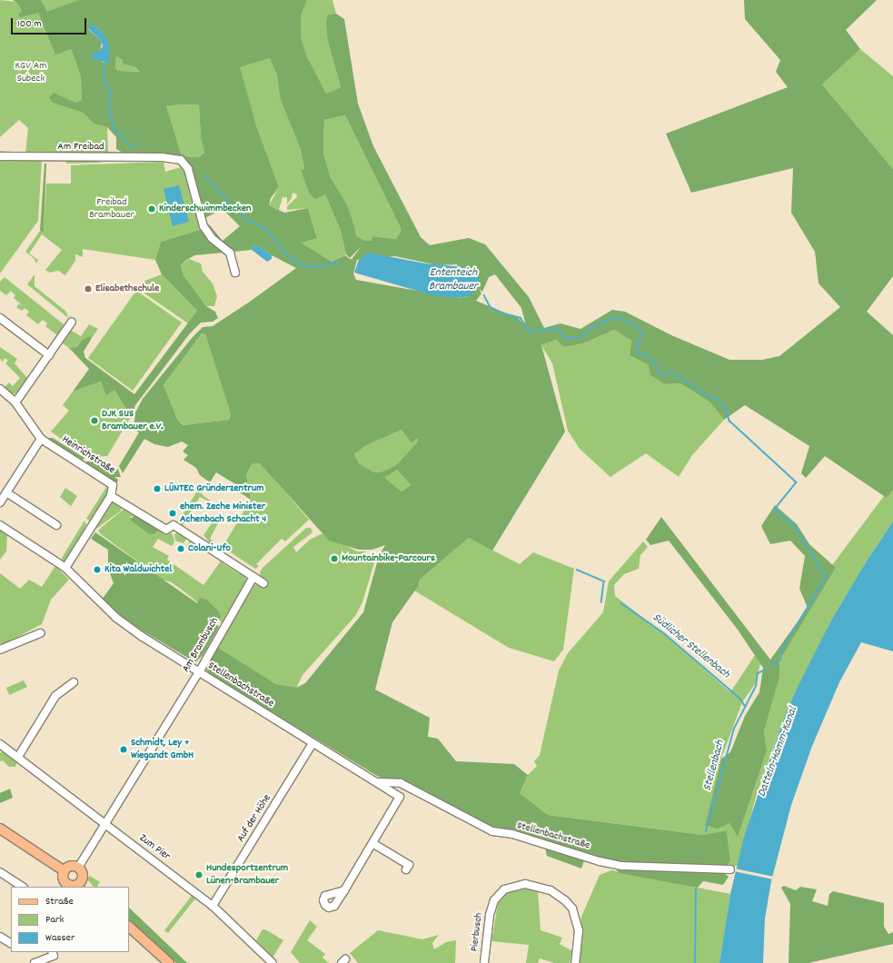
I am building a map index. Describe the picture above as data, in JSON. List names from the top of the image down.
{
  "streets": {
    "street": [
      "Am Freibad",
      "Heinrichstraße",
      "Am Brambusch",
      "Stellenbachstraße",
      "Auf der Höhe",
      "Zum Pier",
      "Pierbusch"
    ]
  },
  "crossings": [
    ["Am Brambusch", "Stellenbachstraße"],
    ["Am Brambusch", "Zum Pier"],
    ["Stellenbachstraße", "Auf der Höhe"],
    ["Auf der Höhe", "Zum Pier"]
  ],
  "water": [
    "Ententeich Brambauer",
    "Südlicher Stellenbach",
    "Datteln-Hamm-Kanal",
    "Stellenbach"
  ],
  "parks": ["KGV Am Subeck", "Freibad Brambauer"],
  "places": [
    "Kinderschwimmbecken",
    "Elisabethschule",
    "DJK SUS Brambauer e.V.",
    "LÜNTEC Gründerzentrum",
    "ehem. Zeche Minister Achenbach Schacht 4",
    "Colani-Ufo",
    "Mountainbike-Parcours",
    "Kita Waldwichtel",
    "Schmidt, Ley + Wiegandt GmbH",
    "Hundesportzentrum Lünen-Brambauer"
  ],
  "legend": ["Straße", "Park", "Wasser"],
  "scale_bar": "100 m"
}
